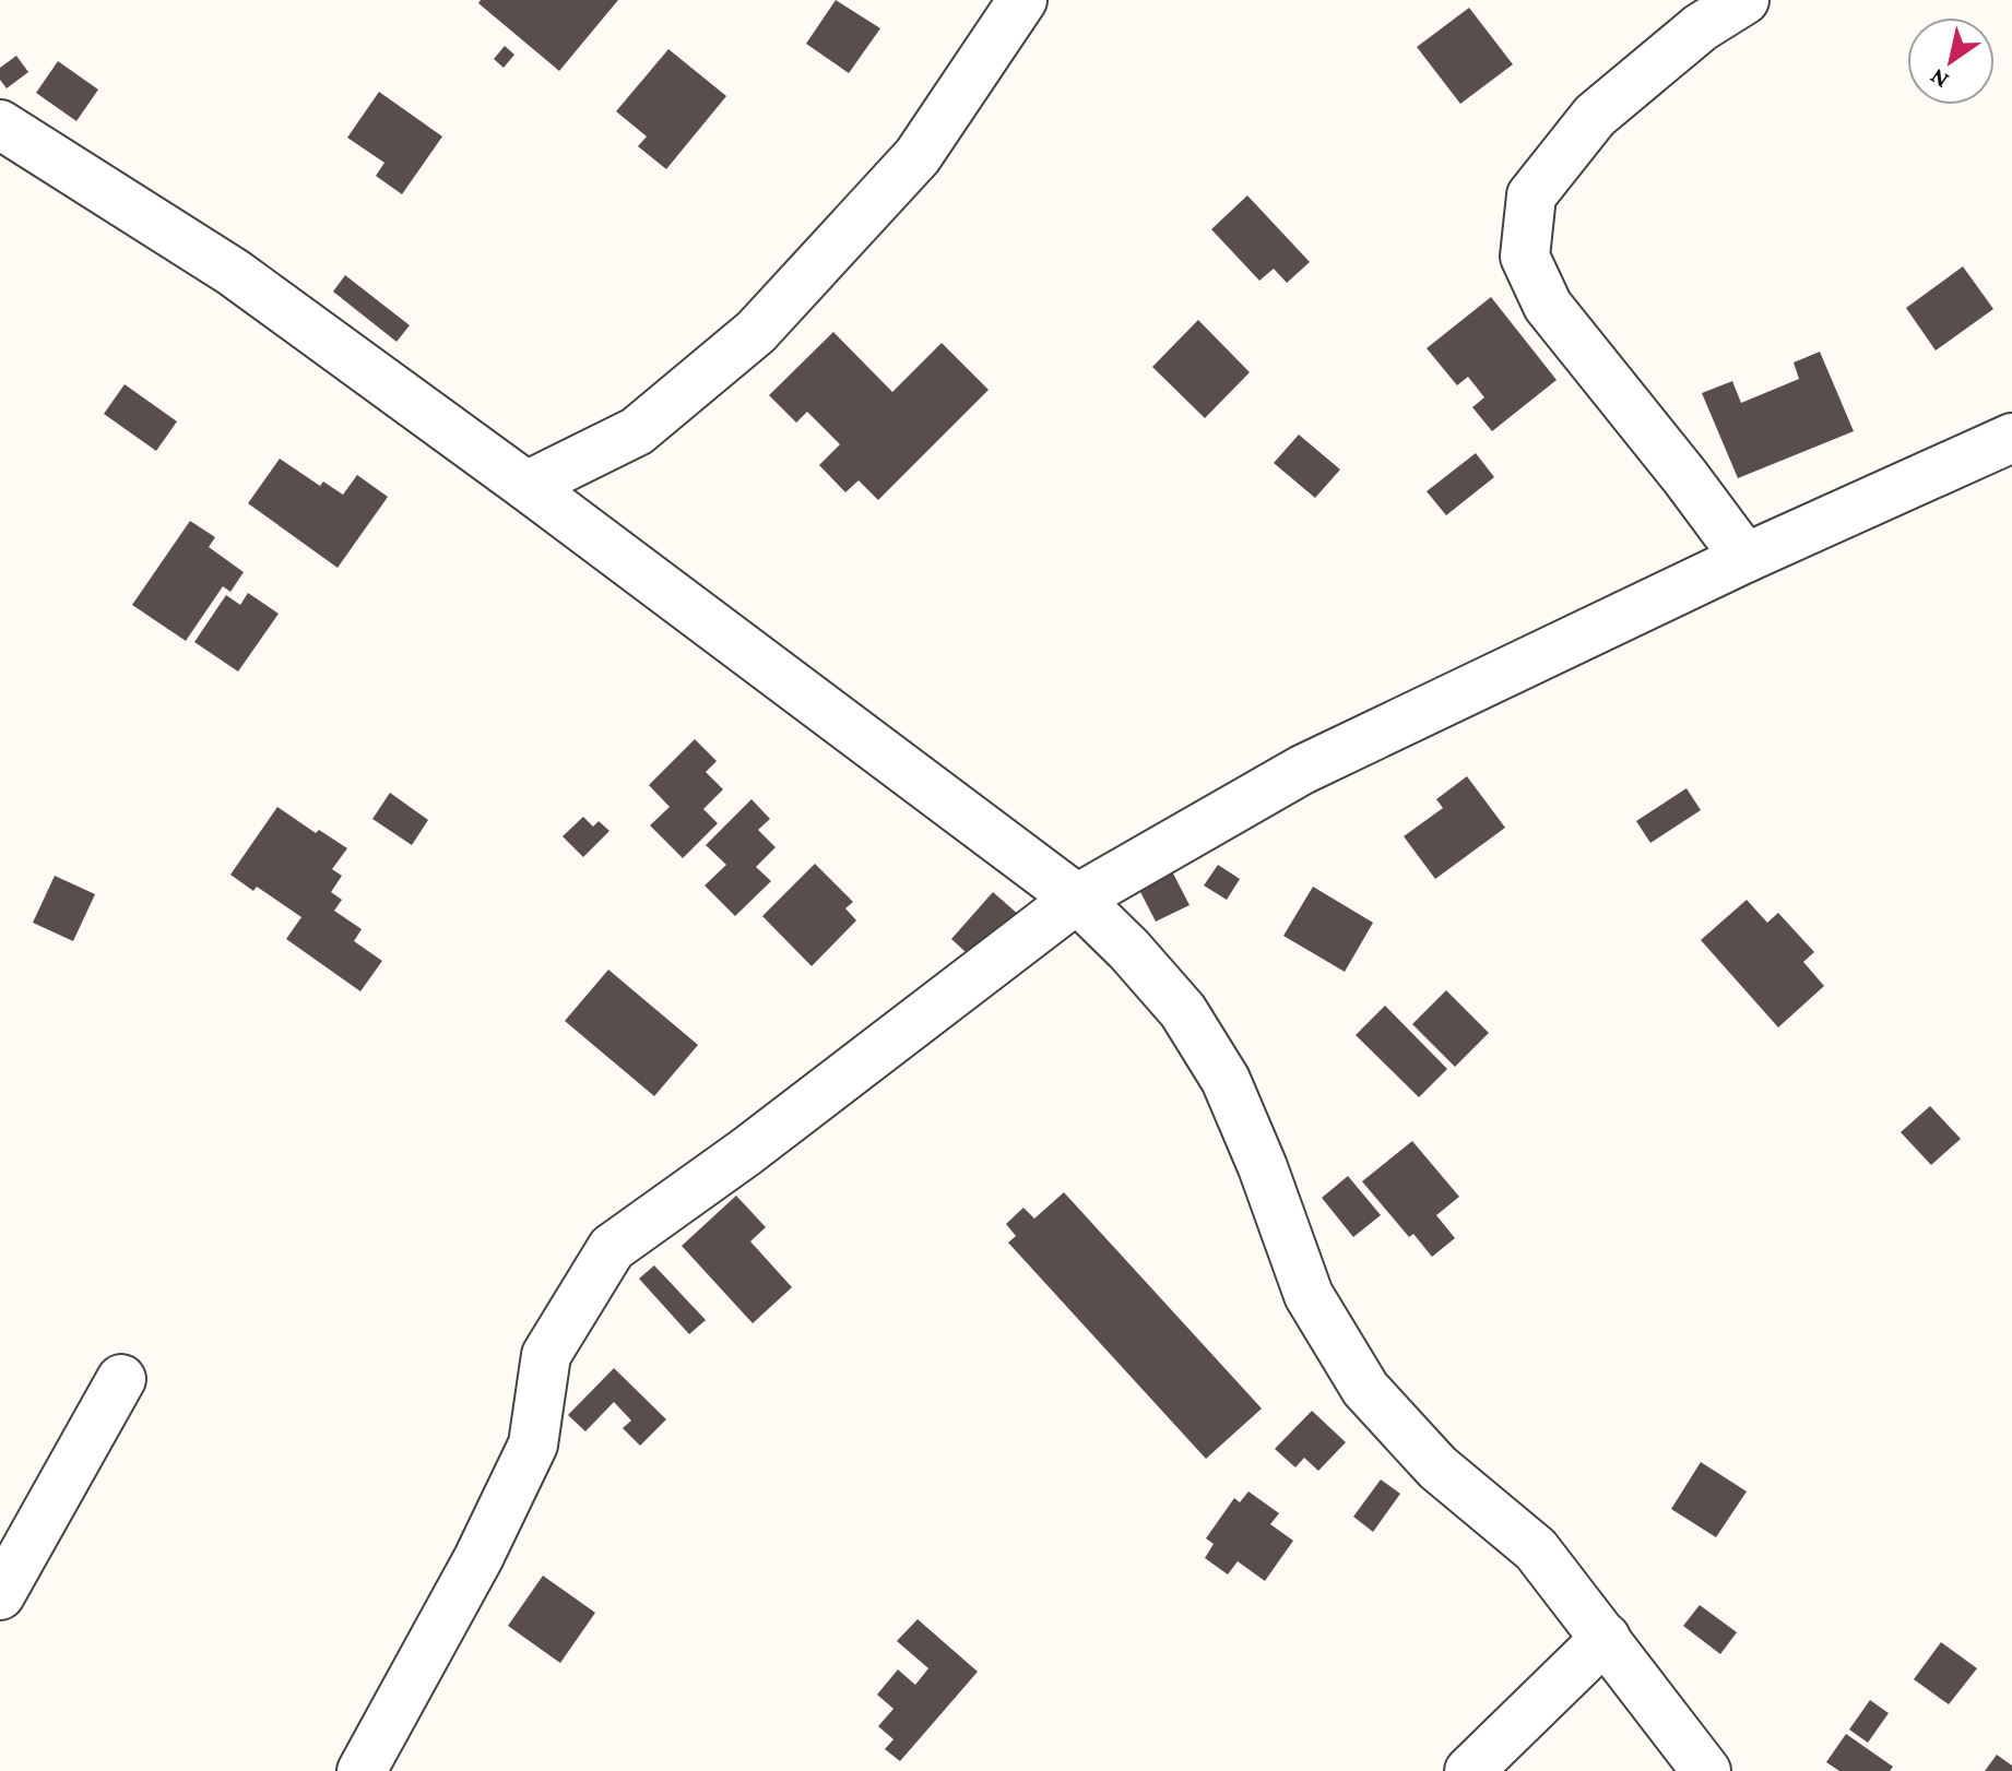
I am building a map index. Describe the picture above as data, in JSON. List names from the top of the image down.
{
  "north": "bottom left"
}
